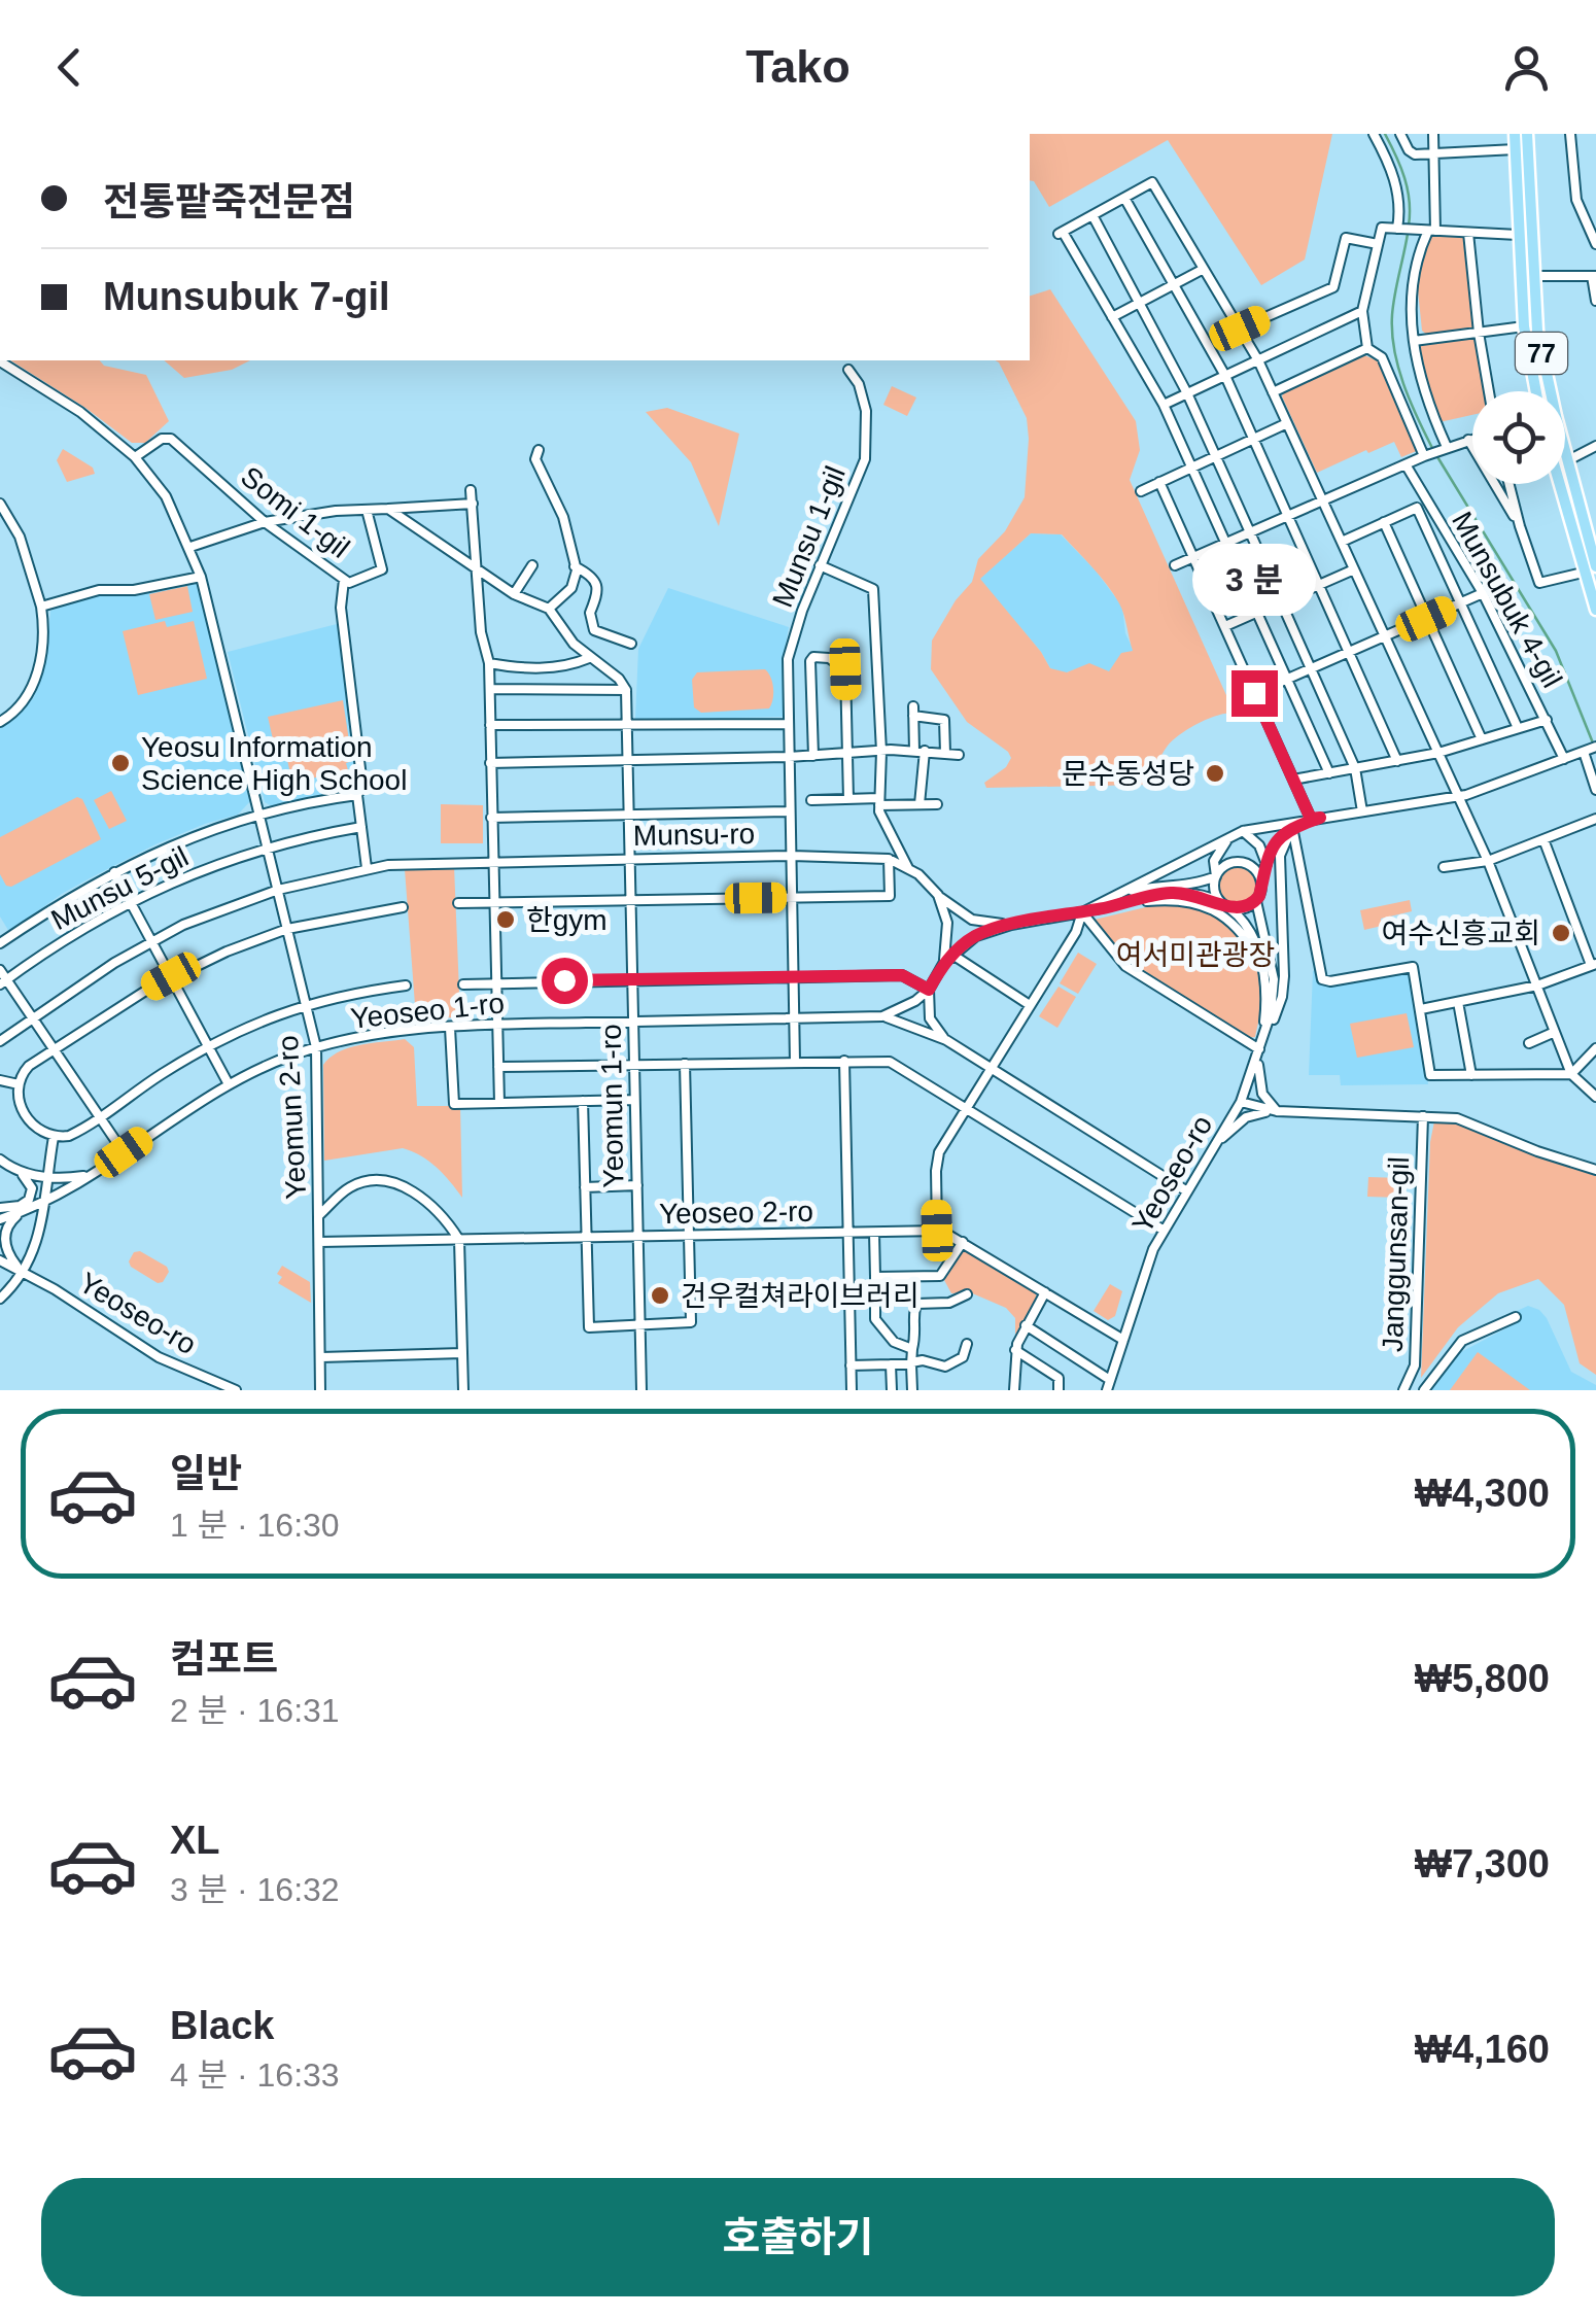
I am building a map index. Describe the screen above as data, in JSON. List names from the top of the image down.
{
  "streets": {
    "main road": ["77"],
    "street": [
      "Somi 1-gil",
      "Munsu 1-gil",
      "Munsubuk 4-gil",
      "Munsu-ro",
      "Munsu 5-gil",
      "Yeoseo 1-ro",
      "Yeomun 1-ro",
      "Yeomun 2-ro",
      "Yeoseo-ro",
      "Yeoseo 2-ro",
      "Janggunsan-gil"
    ]
  },
  "crossings": [
    ["Somi 1-gil", "Yeomun 2-ro"],
    ["Munsu 1-gil", "Munsu-ro"],
    ["Munsu 1-gil", "Yeoseo 1-ro"],
    ["Munsu-ro", "Yeomun 1-ro"],
    ["Munsu-ro", "Yeomun 2-ro"],
    ["Munsu 5-gil", "Yeomun 2-ro"],
    ["Yeoseo 1-ro", "Yeomun 1-ro"],
    ["Yeoseo 1-ro", "Yeomun 2-ro"],
    ["Yeomun 1-ro", "Yeoseo 2-ro"],
    ["Yeomun 2-ro", "Yeoseo 2-ro"],
    ["Yeoseo-ro", "Yeoseo 2-ro"],
    ["Yeoseo-ro", "Janggunsan-gil"]
  ],
  "parks": ["여서미관광장"],
  "places": [
    "Yeosu Information Science High School",
    "문수동성당",
    "한gym",
    "여수신흥교회",
    "건우컬쳐라이브러리"
  ],
  "page": {
    "header": "Tako",
    "banner": ["전통팥죽전문점", "Munsubuk 7-gil"],
    "bubble": "3 분",
    "list": [
      {
        "name": "일반",
        "note": "1 분 · 16:30",
        "value": "₩4,300"
      },
      {
        "name": "컴포트",
        "note": "2 분 · 16:31",
        "value": "₩5,800"
      },
      {
        "name": "XL",
        "note": "3 분 · 16:32",
        "value": "₩7,300"
      },
      {
        "name": "Black",
        "note": "4 분 · 16:33",
        "value": "₩4,160"
      }
    ],
    "buttons": "호출하기"
  }
}
